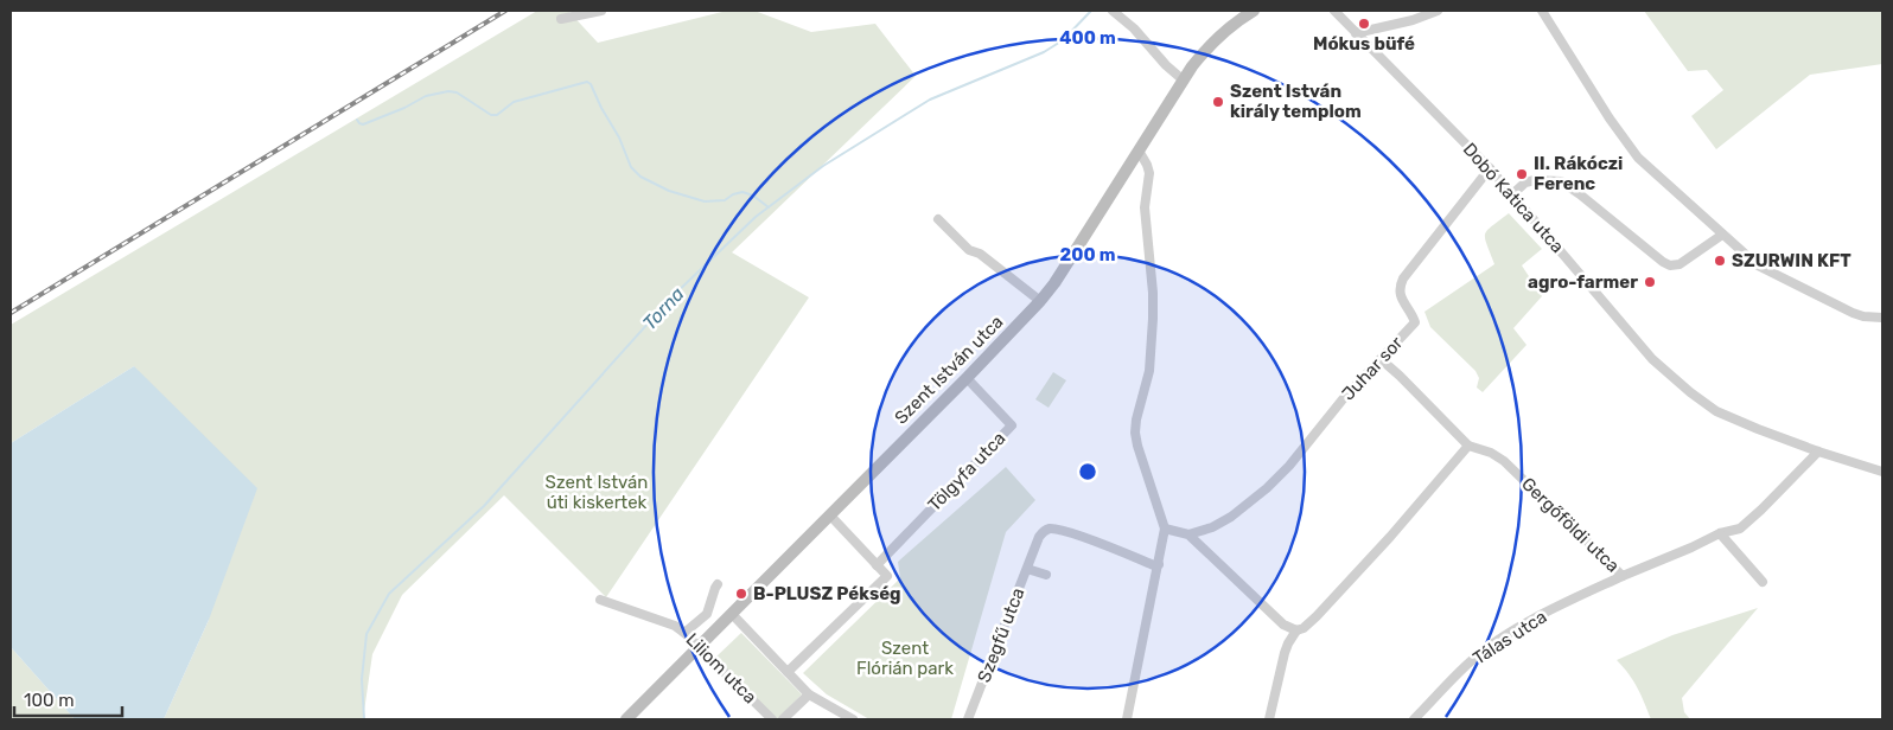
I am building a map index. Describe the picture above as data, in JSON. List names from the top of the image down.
{
  "streets": {
    "main road": ["Szent István utca"],
    "street": [
      "Dobó Katica utca",
      "Juhar sor",
      "Tölgyfa utca",
      "Gergőföldi utca",
      "Szegfű utca",
      "Tálas utca",
      "Liliom utca"
    ]
  },
  "crossings": [
    ["Dobó Katica utca", "Juhar sor"],
    ["Dobó Katica utca", "Gergőföldi utca"],
    ["Juhar sor", "Gergőföldi utca"],
    ["Szent István utca", "Tölgyfa utca"],
    ["Szent István utca", "Liliom utca"],
    ["Gergőföldi utca", "Tálas utca"]
  ],
  "water": ["Torna"],
  "parks": ["Szent István úti kiskertek", "Szent Flórián park"],
  "places": [
    "Mókus büfé",
    "Szent István király templom",
    "II. Rákóczi Ferenc",
    "SZURWIN KFT",
    "agro-farmer",
    "B-PLUSZ Pékség"
  ],
  "scale_bar": "100 m",
  "rings": ["400 m", "200 m"]
}
